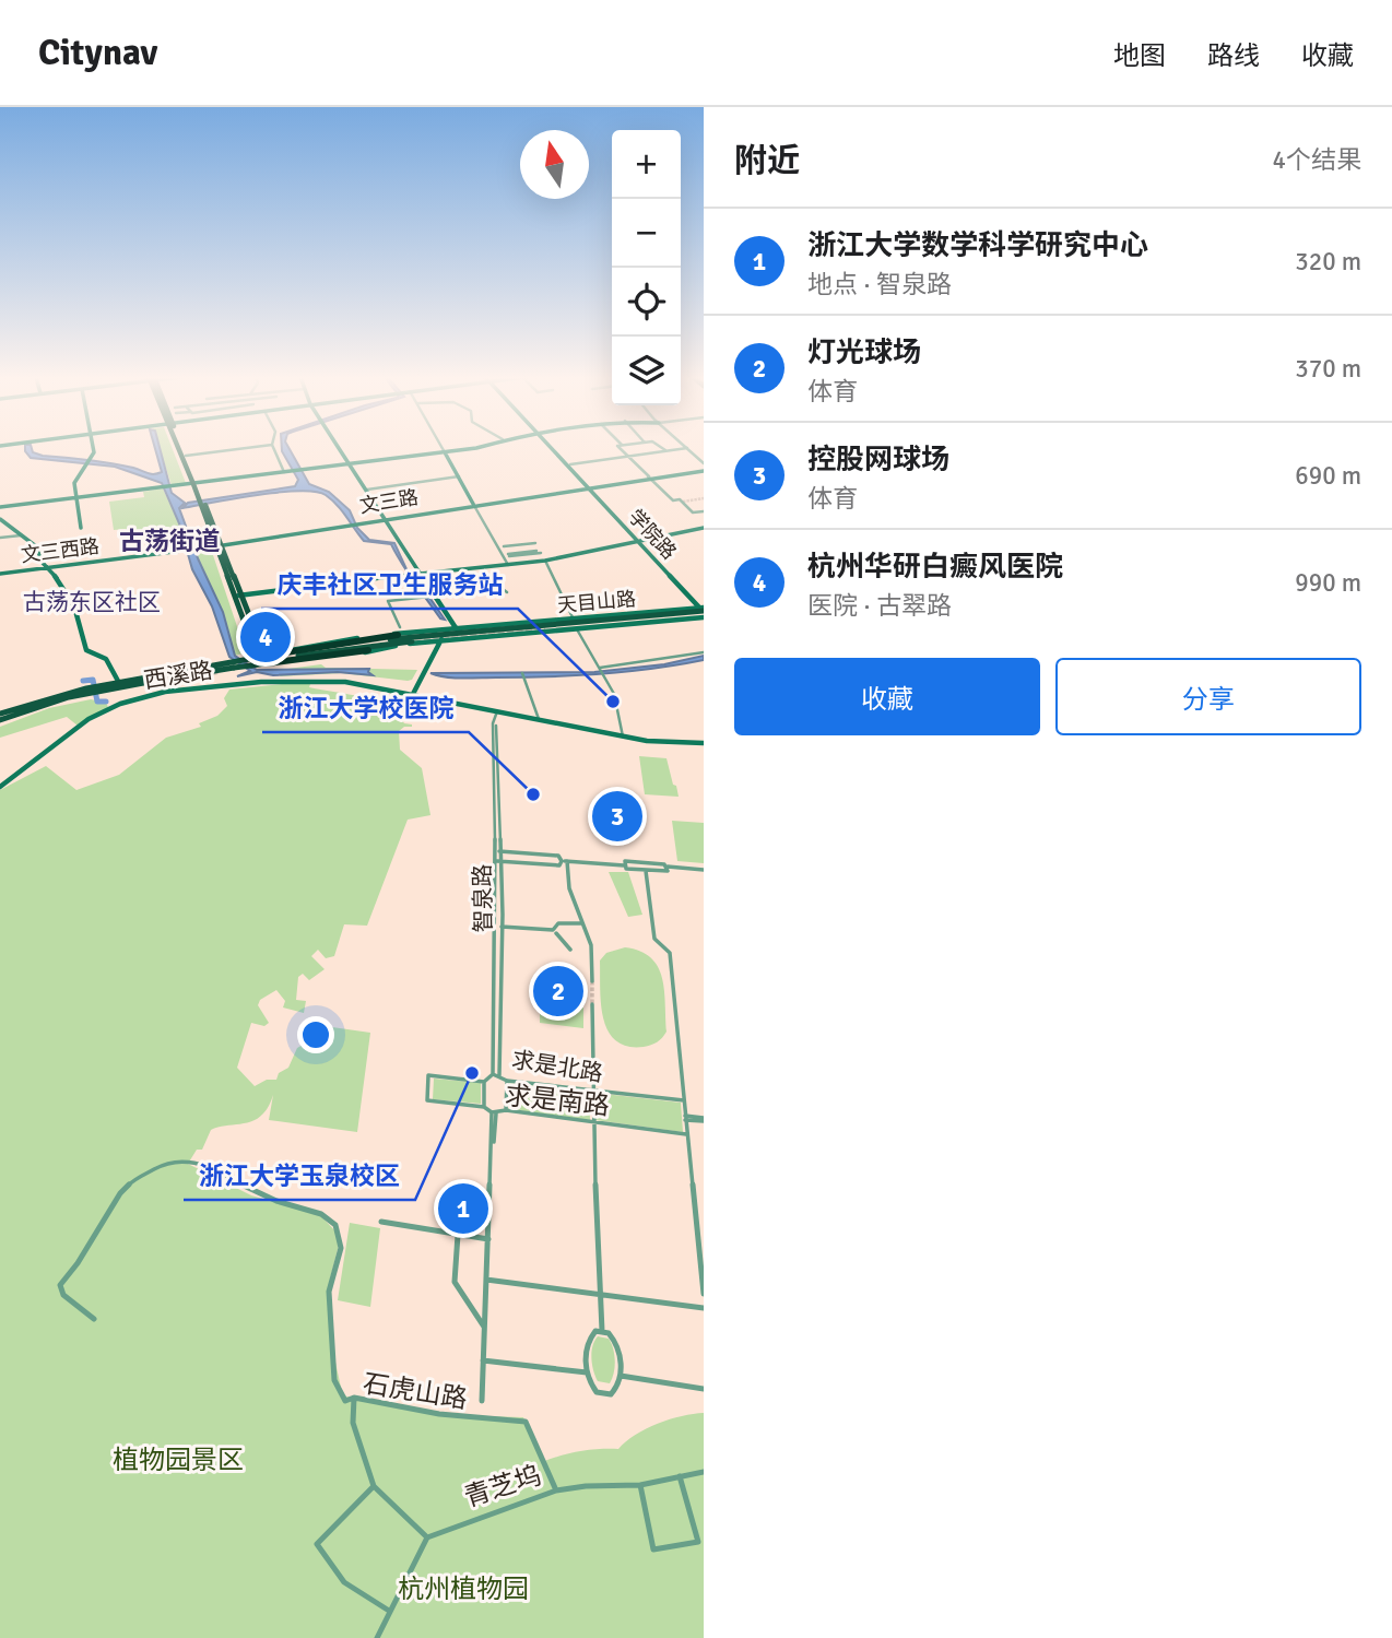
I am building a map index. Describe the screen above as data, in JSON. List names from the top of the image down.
{
  "streets": {
    "main road": [
      "文三路",
      "学院路",
      "文三西路",
      "天目山路",
      "西溪路"
    ],
    "street": [
      "智泉路",
      "求是北路",
      "求是南路",
      "石虎山路",
      "青芝坞"
    ]
  },
  "crossings": [
    ["文三路", "学院路"],
    ["文三路", "文三西路"],
    ["学院路", "天目山路"],
    ["西溪路", "智泉路"],
    ["智泉路", "求是北路"],
    ["求是北路", "求是南路"],
    ["石虎山路", "青芝坞"]
  ],
  "districts": ["古荡街道", "古荡东区社区"],
  "parks": ["植物园景区", "杭州植物园"],
  "places": ["庆丰社区卫生服务站", "浙江大学校医院", "浙江大学玉泉校区"],
  "north": "top",
  "page": {
    "header": "Citynav",
    "nav": ["地图", "路线", "收藏"],
    "heading": ["附近", "4个结果"],
    "map_buttons": ["+", "−"],
    "list": [
      {
        "mark": "1",
        "name": "浙江大学数学科学研究中心",
        "note": "地点 · 智泉路",
        "value": "320 m"
      },
      {
        "mark": "2",
        "name": "灯光球场",
        "note": "体育",
        "value": "370 m"
      },
      {
        "mark": "3",
        "name": "控股网球场",
        "note": "体育",
        "value": "690 m"
      },
      {
        "mark": "4",
        "name": "杭州华研白癜风医院",
        "note": "医院 · 古翠路",
        "value": "990 m"
      }
    ],
    "pins": [
      "4",
      "3",
      "2",
      "1"
    ],
    "buttons": ["收藏", "分享"]
  }
}
